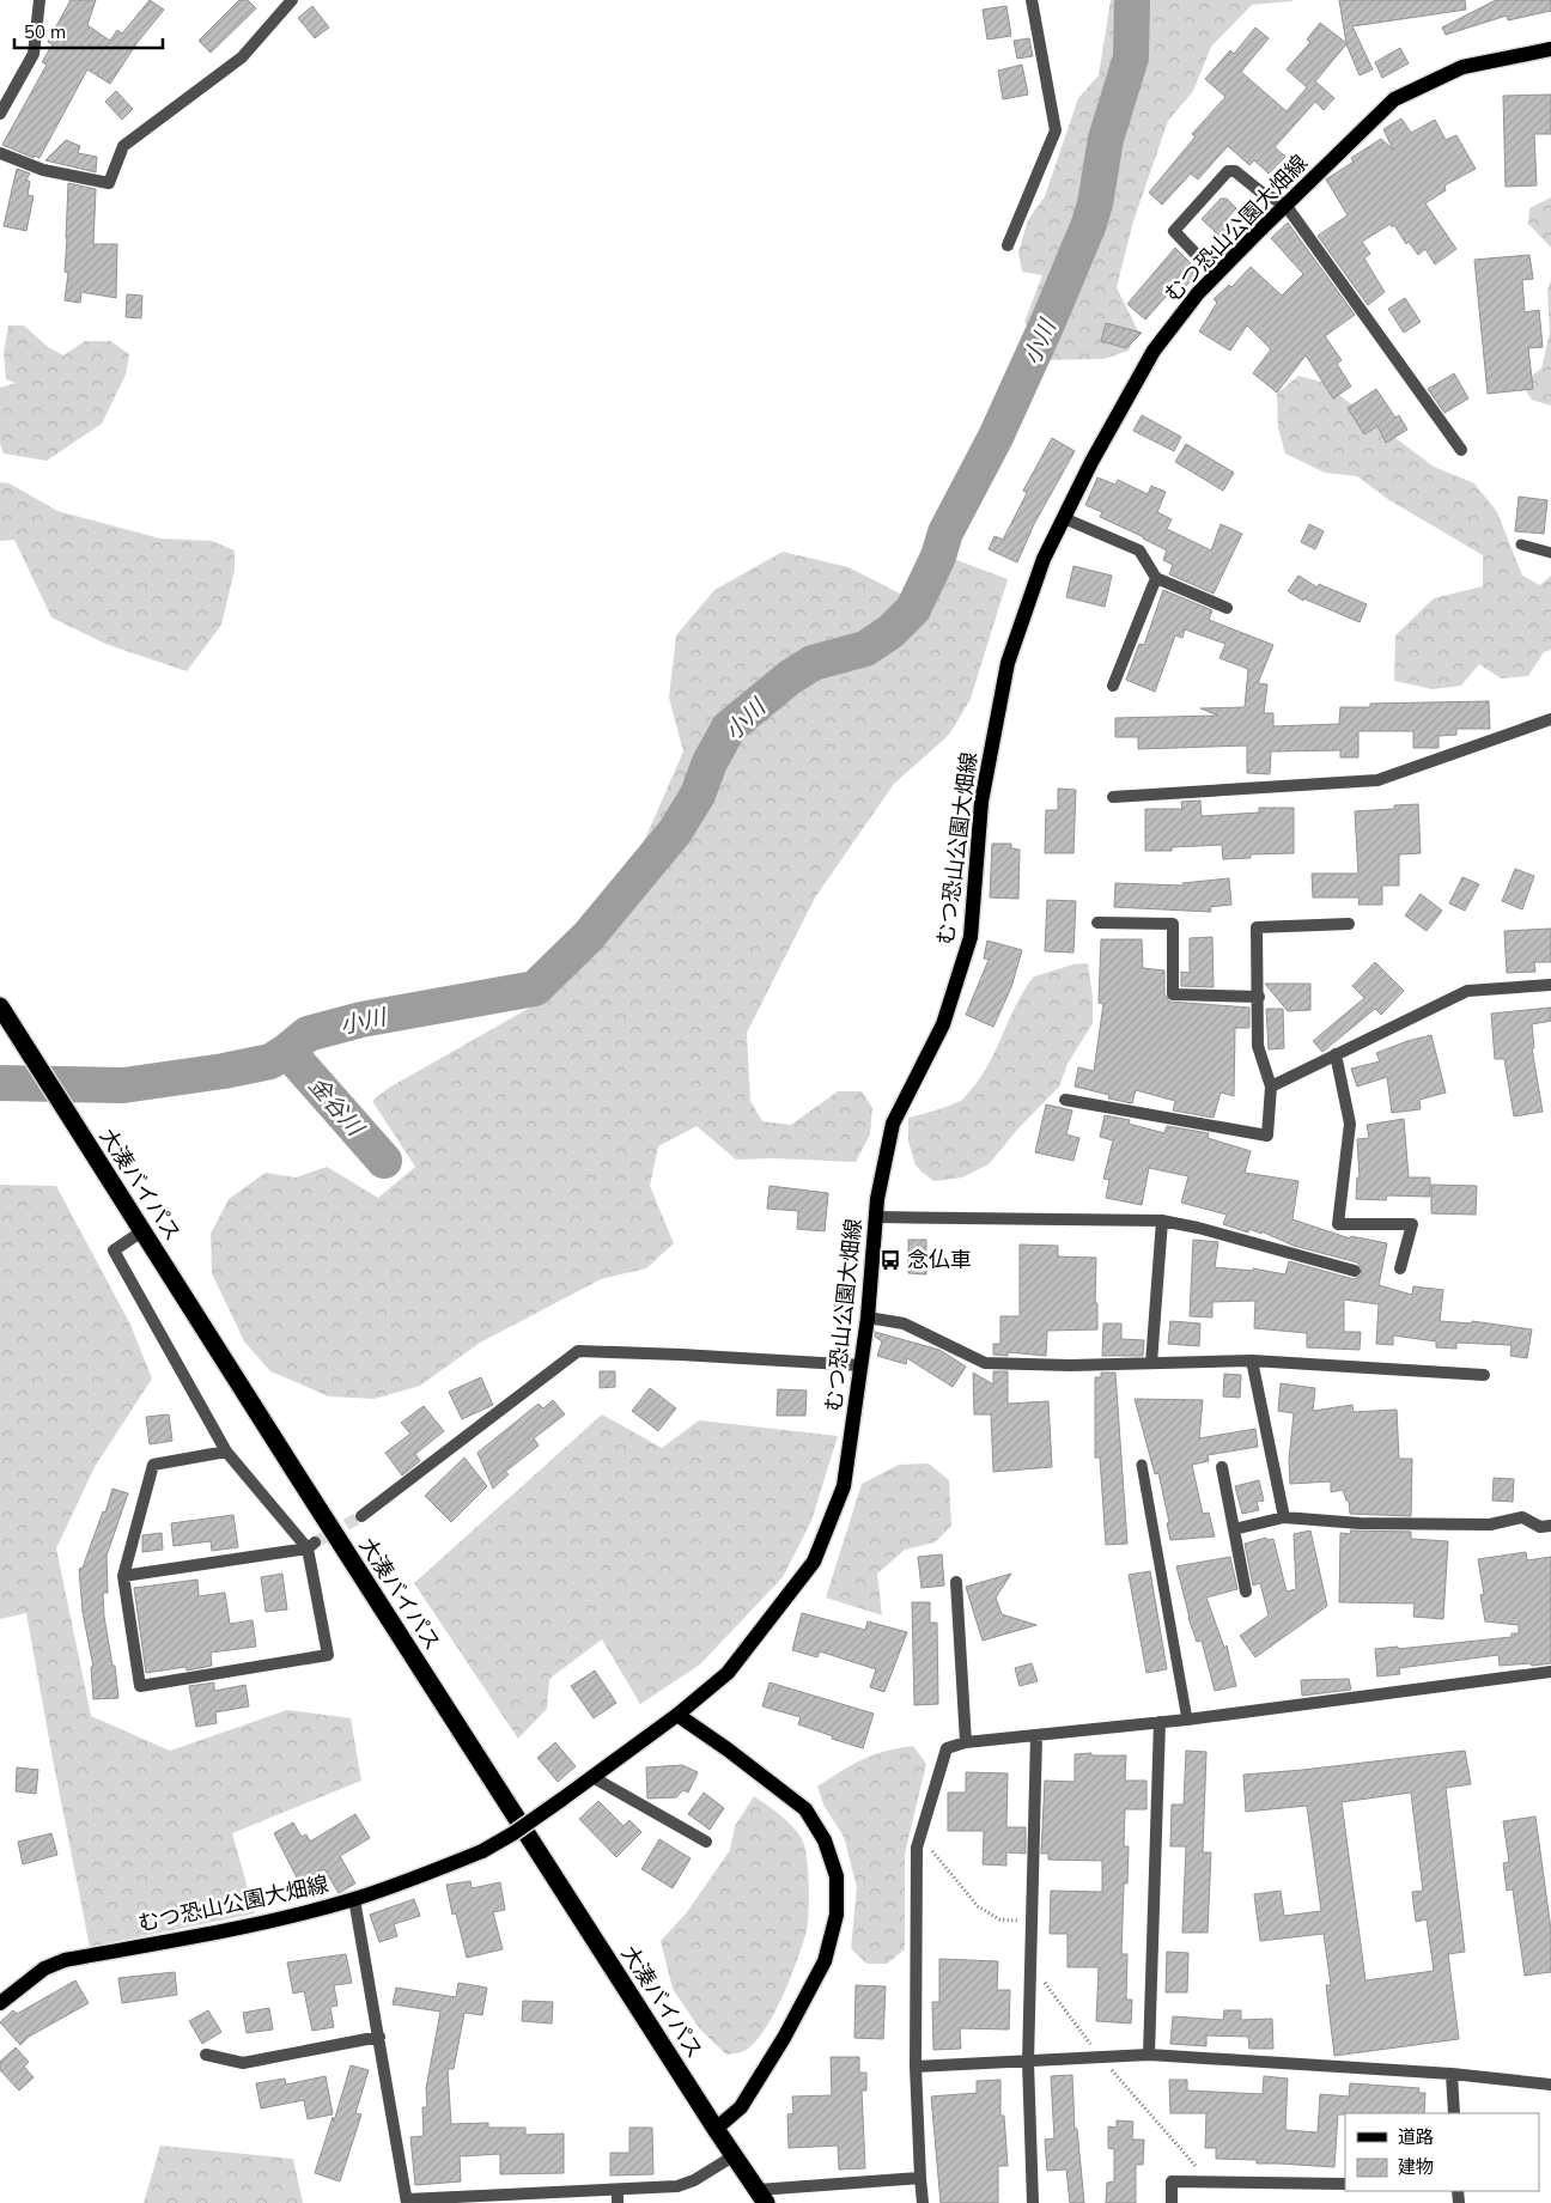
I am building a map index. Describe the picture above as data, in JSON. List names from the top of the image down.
{
  "streets": {
    "highway": ["大湊バイパス"],
    "main road": ["むつ恐山公園大畑線"]
  },
  "water": ["小川", "金谷川"],
  "places": {
    "bus stop": ["念仏車"]
  },
  "legend": ["道路", "建物"],
  "scale_bar": "50 m"
}
